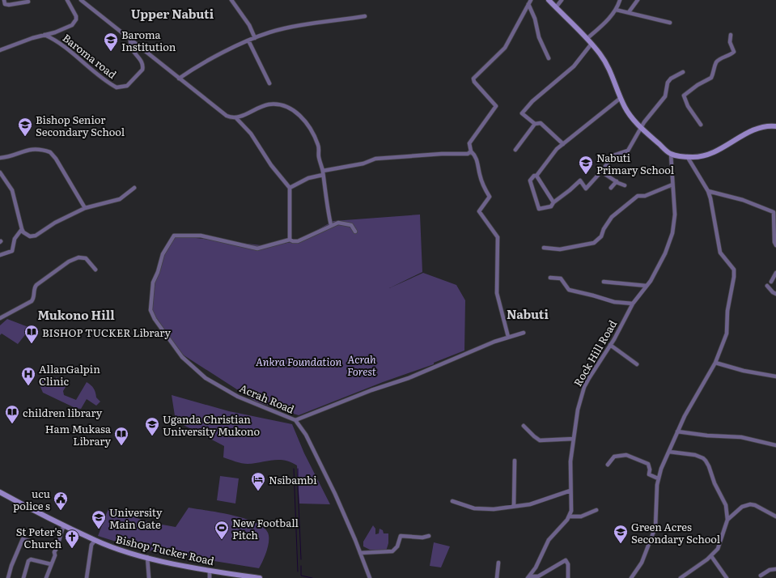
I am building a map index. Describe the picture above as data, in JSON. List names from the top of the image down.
{
  "streets": {
    "street": [
      "Baroma road",
      "Rock Hill Road",
      "Acrah Road",
      "Bishop Tucker Road"
    ]
  },
  "districts": ["Upper Nabuti", "Nabuti", "Mukono Hill"],
  "parks": ["Acrah Forest", "Ankra Foundation"],
  "places": {
    "school or university": [
      "Baroma Institution",
      "Bishop Senior Secondary School",
      "Nabuti Primary School",
      "Uganda Christian University Mukono",
      "University Main Gate",
      "Green Acres Secondary School"
    ],
    "library": ["BISHOP TUCKER Library", "children library", "Ham Mukasa Library"],
    "hospital": ["AllanGalpin Clinic"],
    "hotel": ["Nsibambi"],
    "public building": ["ucu police s"],
    "sports": ["New Football Pitch"],
    "church": ["St Peter's Church"]
  }
}
